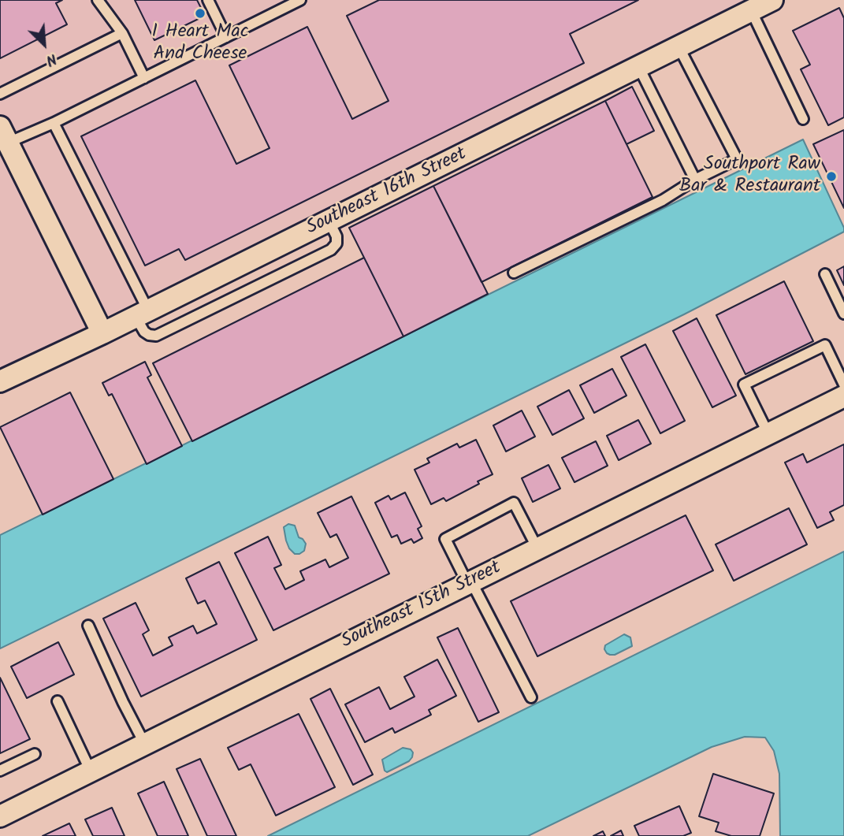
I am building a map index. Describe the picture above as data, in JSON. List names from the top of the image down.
{
  "streets": {
    "street": ["Southeast 16th Street", "Southeast 15th Street"]
  },
  "places": ["I Heart Mac And Cheese", "Southport Raw Bar & Restaurant"],
  "north": "bottom right"
}
